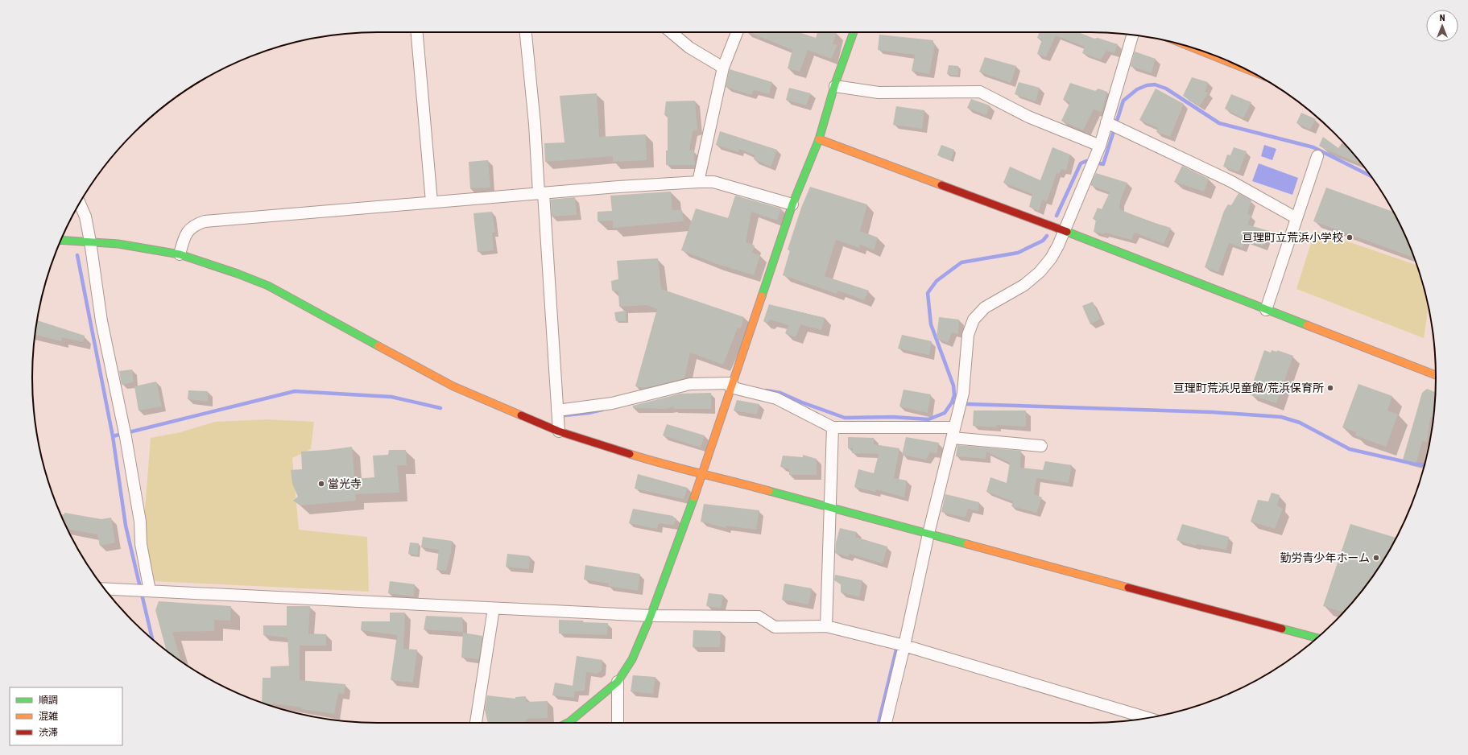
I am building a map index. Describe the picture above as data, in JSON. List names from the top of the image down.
{
  "places": [
    "亘理町立荒浜小学校",
    "亘理町荒浜児童館/荒浜保育所",
    "當光寺",
    "勤労青少年ホーム"
  ],
  "legend": ["順調", "混雑", "渋滞"],
  "north": "top"
}
